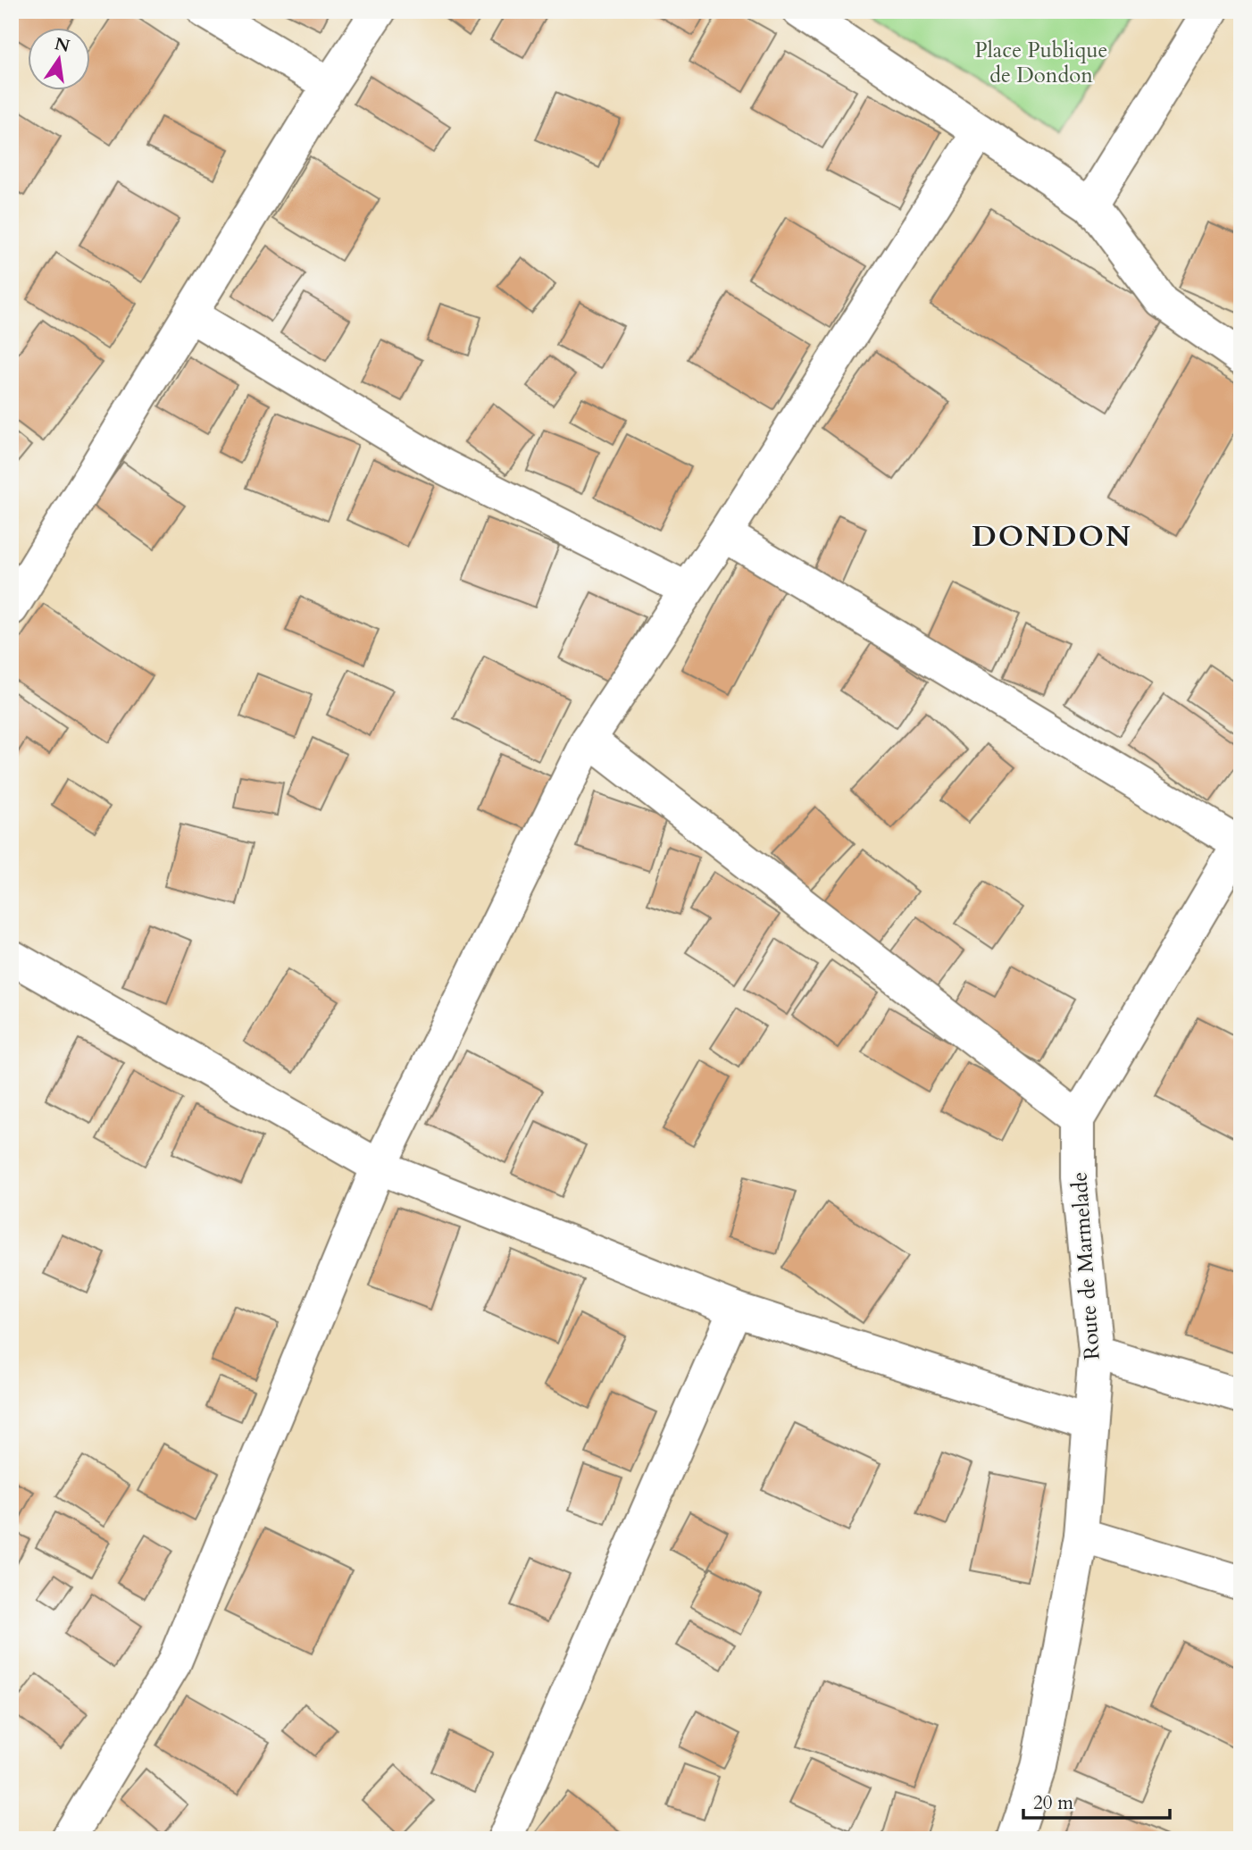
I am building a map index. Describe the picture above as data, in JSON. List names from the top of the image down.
{
  "streets": {
    "street": ["Route de Marmelade"]
  },
  "districts": ["DONDON"],
  "parks": ["Place Publique de Dondon"],
  "scale_bar": "20 m",
  "north": "top"
}
